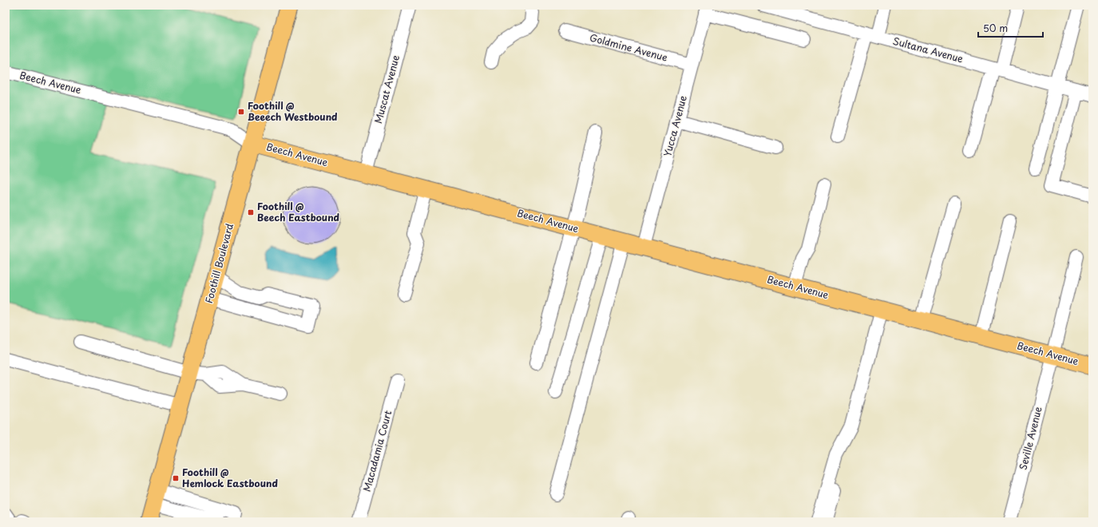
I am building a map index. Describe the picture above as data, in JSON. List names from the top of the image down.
{
  "streets": {
    "main road": ["Beech Avenue", "Foothill Boulevard"],
    "street": [
      "Goldmine Avenue",
      "Sultana Avenue",
      "Muscat Avenue",
      "Yucca Avenue",
      "Seville Avenue",
      "Macadamia Court"
    ]
  },
  "crossings": [
    ["Goldmine Avenue", "Yucca Avenue"],
    ["Beech Avenue", "Muscat Avenue"],
    ["Beech Avenue", "Yucca Avenue"],
    ["Beech Avenue", "Foothill Boulevard"],
    ["Beech Avenue", "Seville Avenue"]
  ],
  "places": {
    "transit": ["Foothill @ Beeech Westbound", "Foothill @ Beech Eastbound", "Foothill @ Hemlock Eastbound"]
  },
  "scale_bar": "50 m"
}
